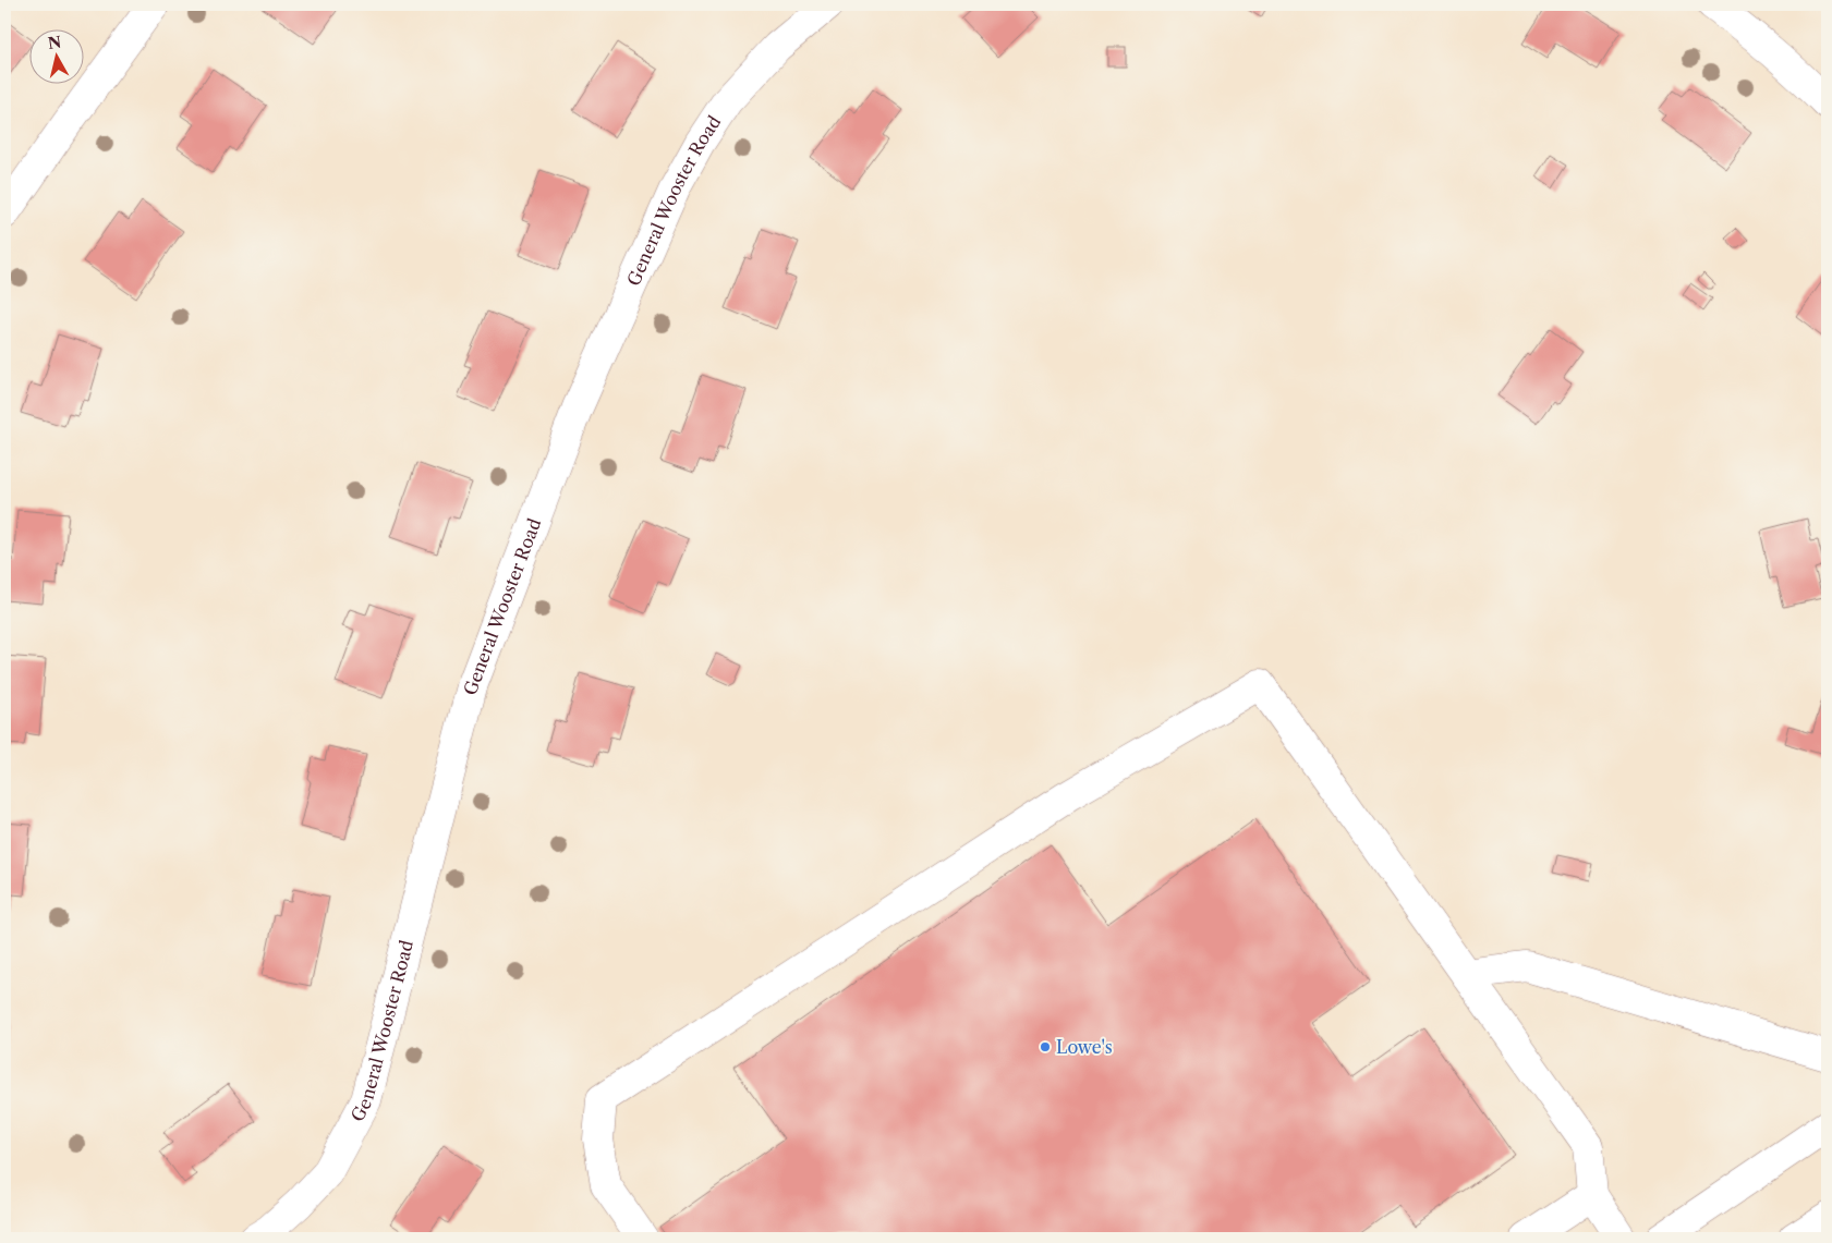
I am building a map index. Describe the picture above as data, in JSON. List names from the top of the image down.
{
  "streets": {
    "street": ["General Wooster Road"]
  },
  "places": ["Lowe's"],
  "north": "top"
}
